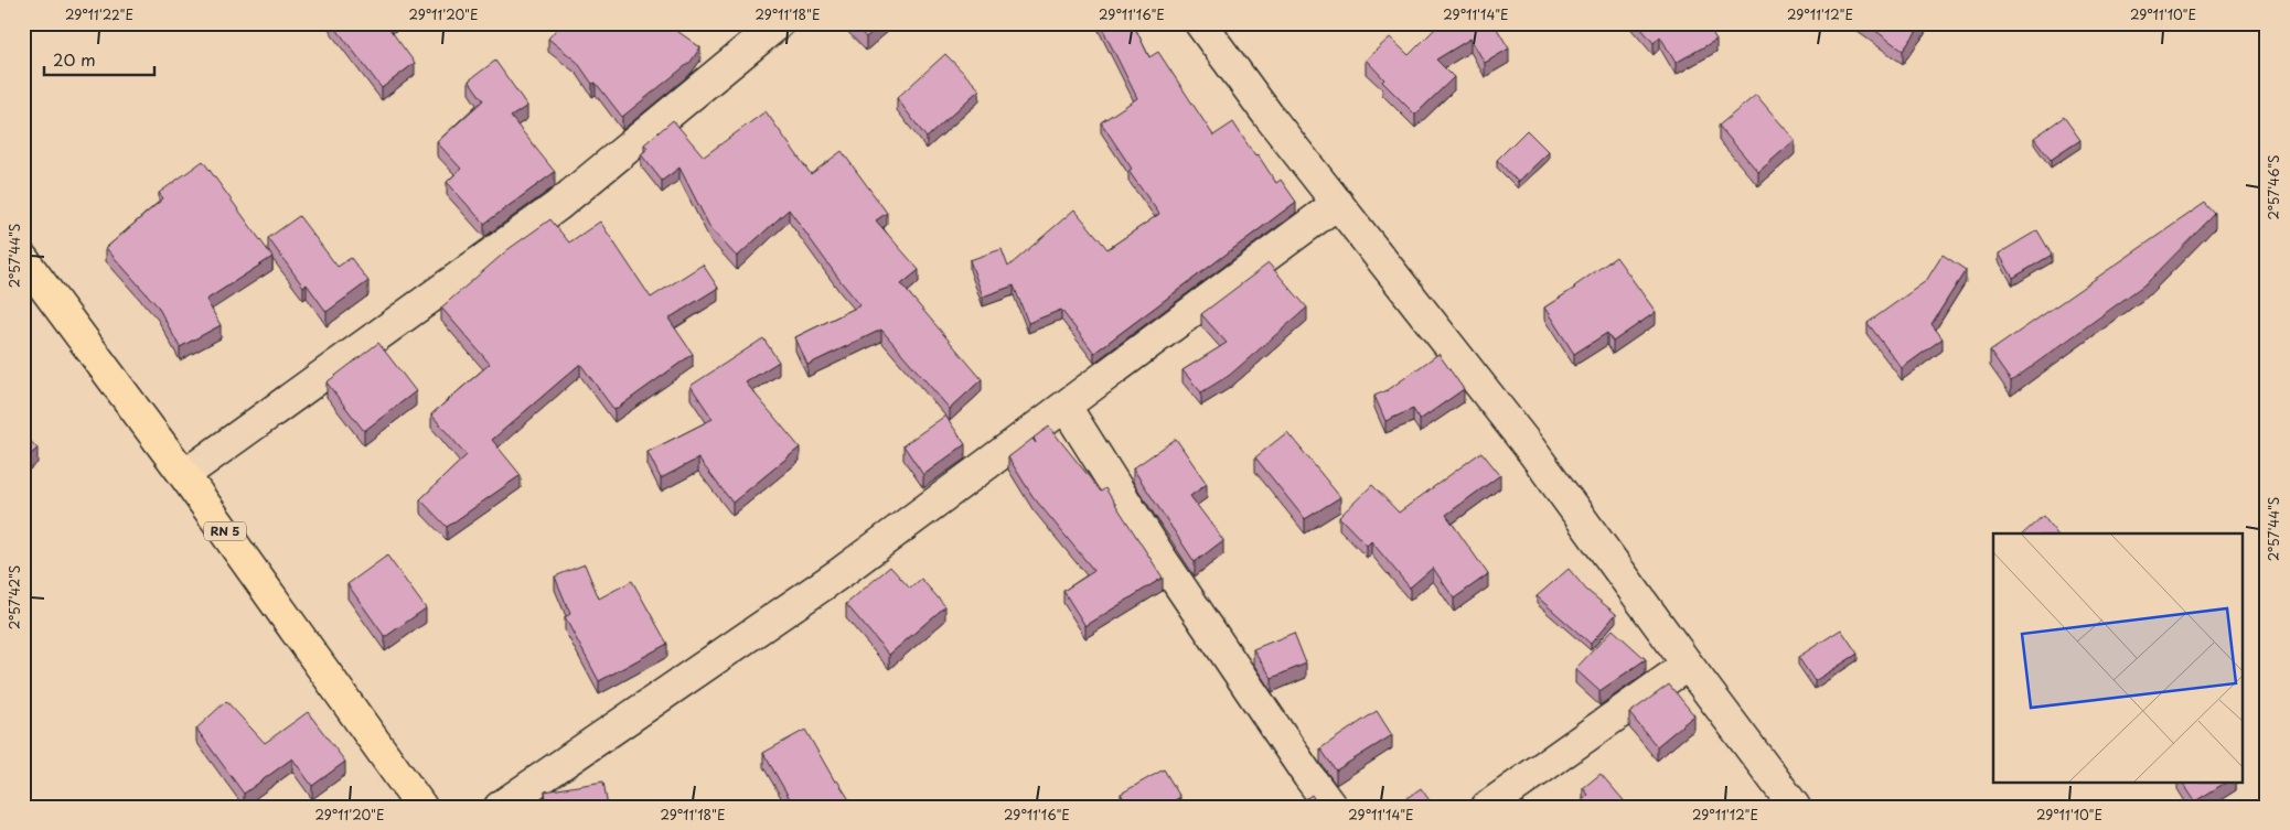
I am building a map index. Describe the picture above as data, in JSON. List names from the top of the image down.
{
  "streets": {
    "main road": ["RN 5"]
  },
  "scale_bar": "20 m",
  "coordinates": [
    "29°11'22\"E",
    "29°11'20\"E",
    "29°11'18\"E",
    "29°11'16\"E",
    "29°11'14\"E",
    "29°11'12\"E",
    "29°11'10\"E",
    "2°57'46\"S",
    "2°57'44\"S",
    "2°57'42\"S"
  ]
}
